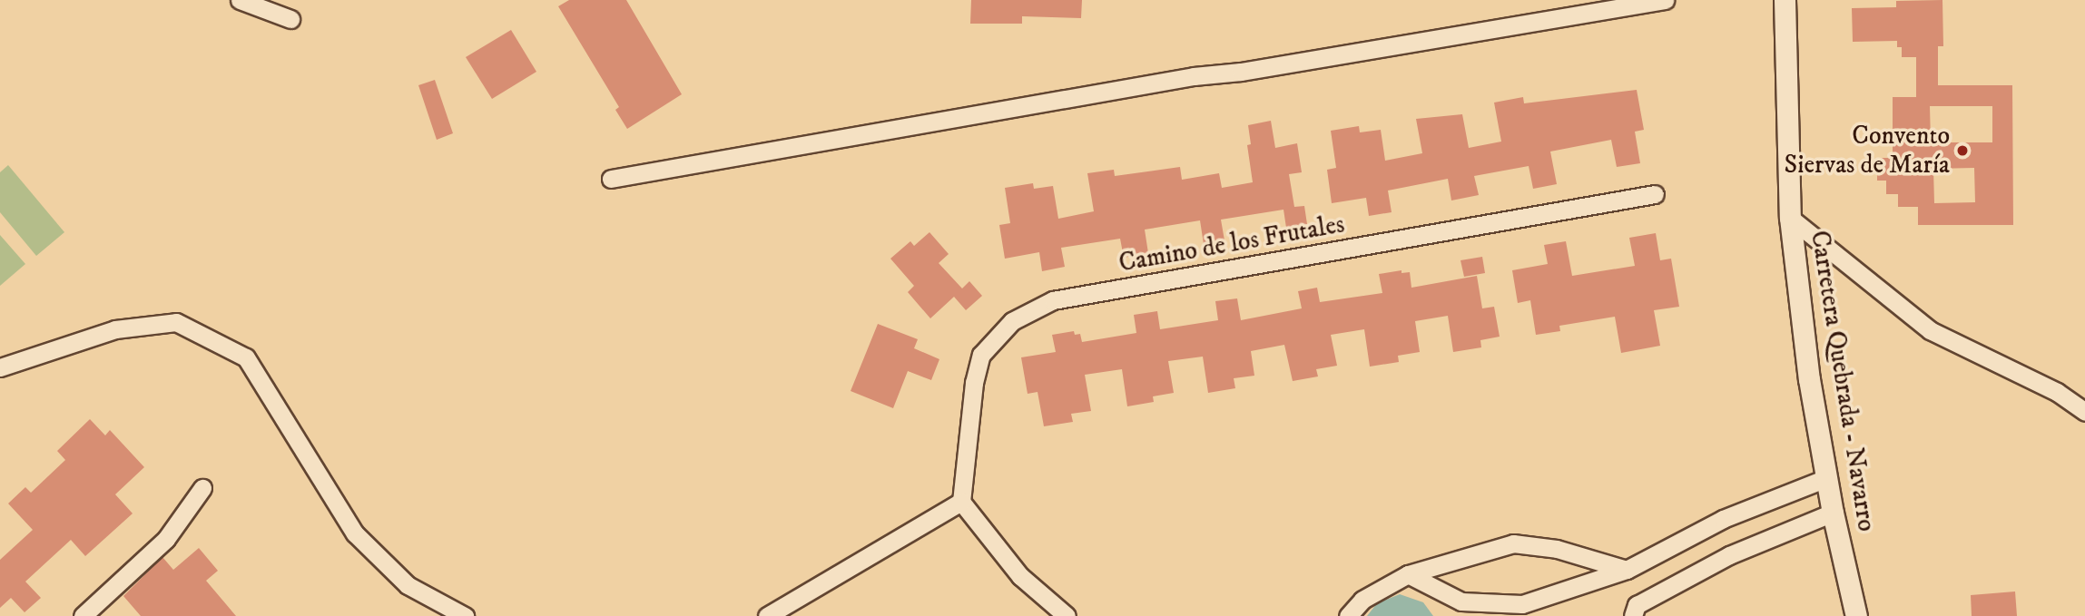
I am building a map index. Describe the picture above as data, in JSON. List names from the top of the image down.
{
  "streets": {
    "street": ["Camino de los Frutales", "Carretera Quebrada - Navarro"]
  },
  "places": ["Convento Siervas de María"]
}
